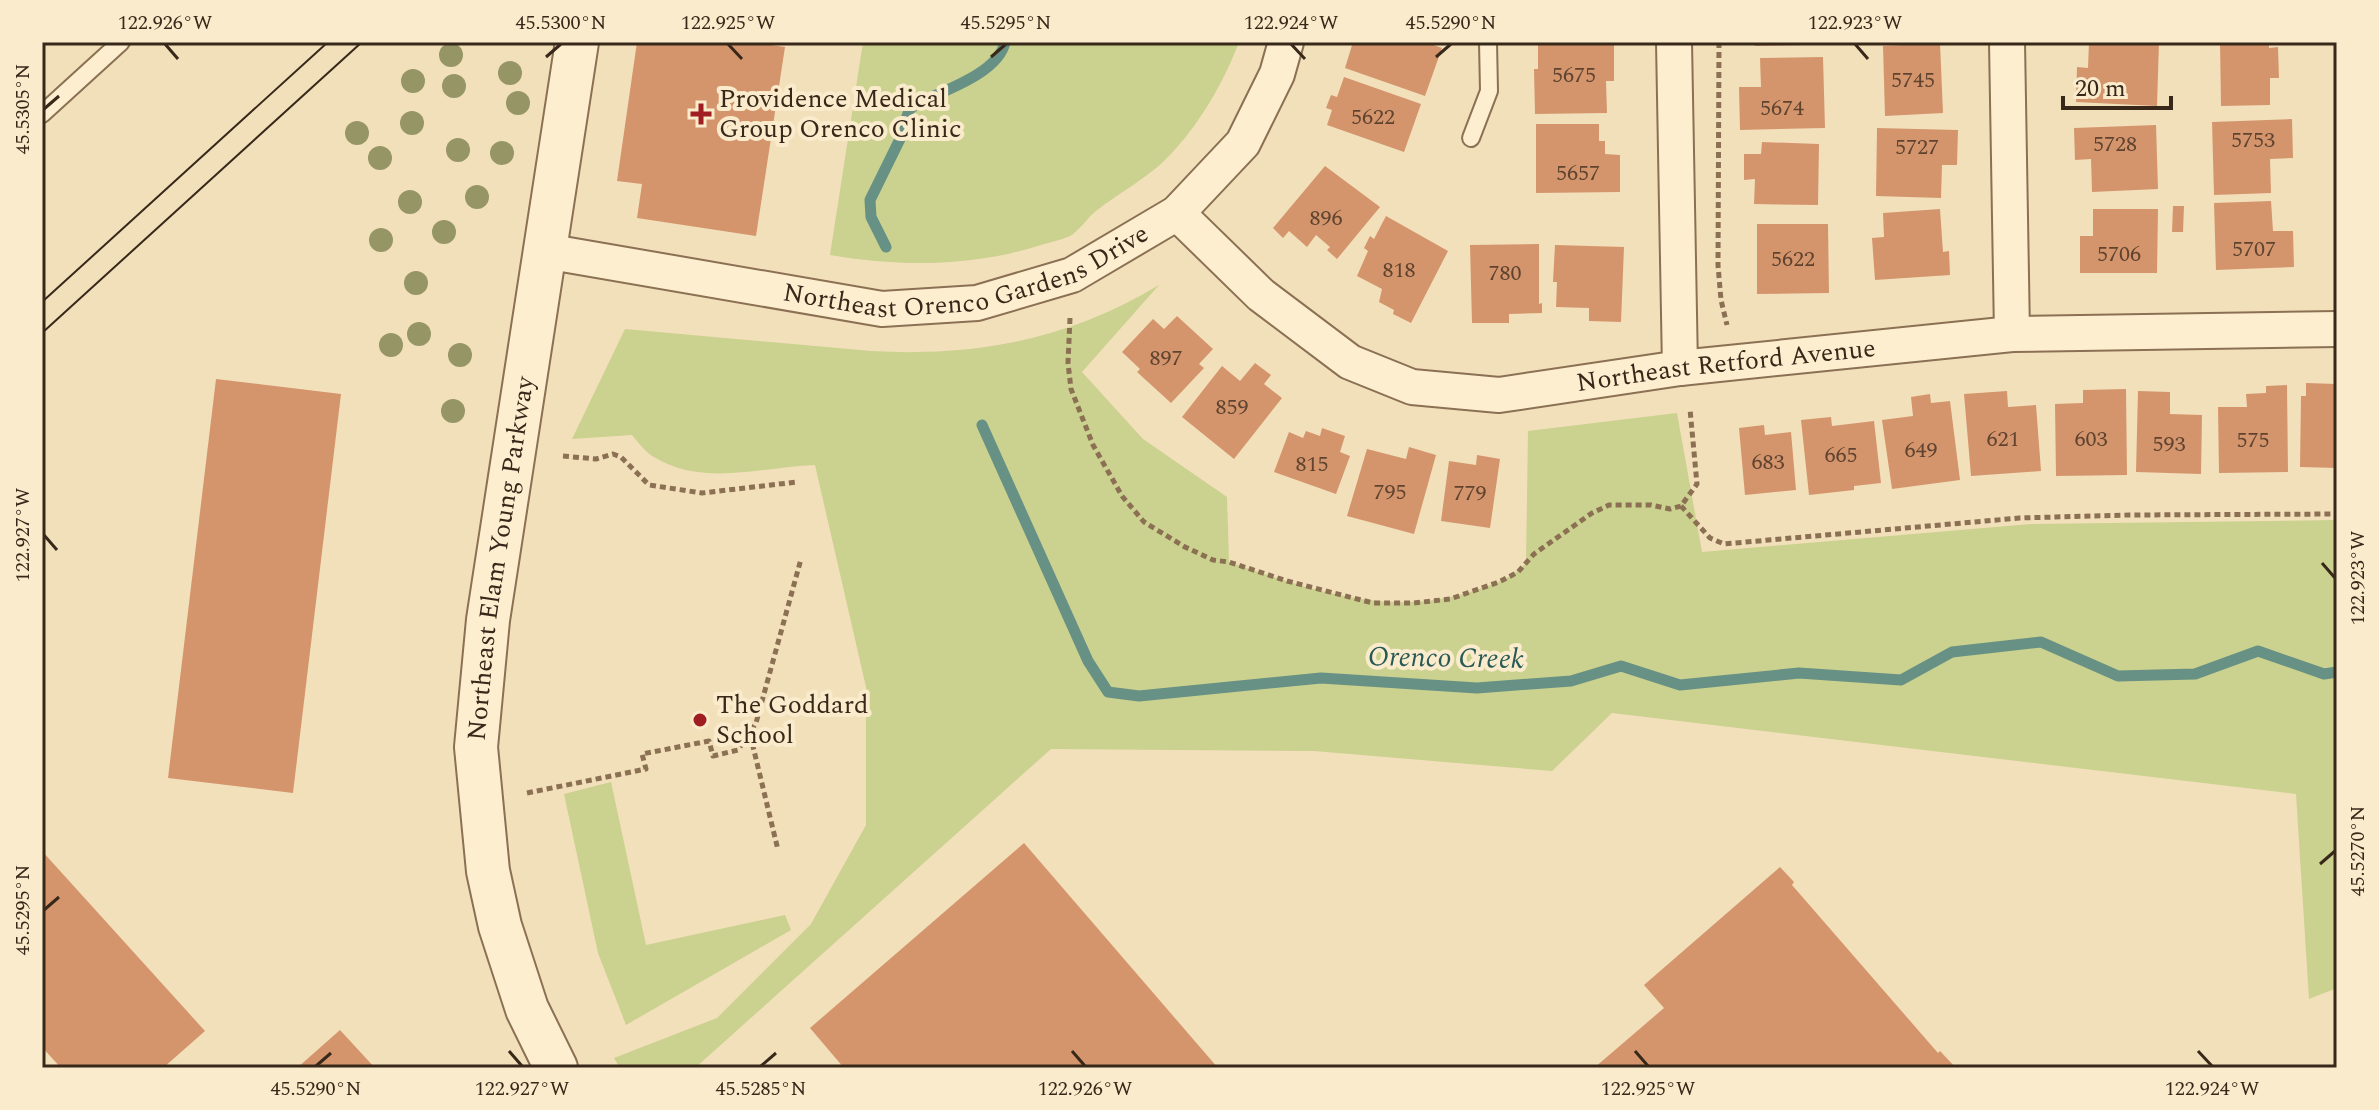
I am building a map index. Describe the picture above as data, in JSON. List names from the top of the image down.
{
  "streets": {
    "street": ["Northeast Orenco Gardens Drive", "Northeast Retford Avenue", "Northeast Elam Young Parkway"]
  },
  "crossings": [
    ["Northeast Orenco Gardens Drive", "Northeast Retford Avenue"],
    ["Northeast Orenco Gardens Drive", "Northeast Elam Young Parkway"]
  ],
  "water": ["Orenco Creek"],
  "places": {
    "health": ["Providence Medical Group Orenco Clinic"],
    "other": ["The Goddard School"]
  },
  "house_numbers": [
    "5675",
    "5745",
    "5674",
    "5622",
    "5753",
    "5728",
    "5727",
    "5657",
    "896",
    "5707",
    "5706",
    "5622",
    "818",
    "780",
    "897",
    "859",
    "621",
    "603",
    "575",
    "593",
    "649",
    "665",
    "683",
    "815",
    "795",
    "779"
  ],
  "scale_bar": "20 m",
  "coordinates": [
    "122.926°W",
    "45.5300°N",
    "122.925°W",
    "45.5295°N",
    "122.924°W",
    "45.5290°N",
    "122.923°W",
    "45.5305°N",
    "122.927°W",
    "45.5270°N",
    "45.5285°N"
  ]
}
